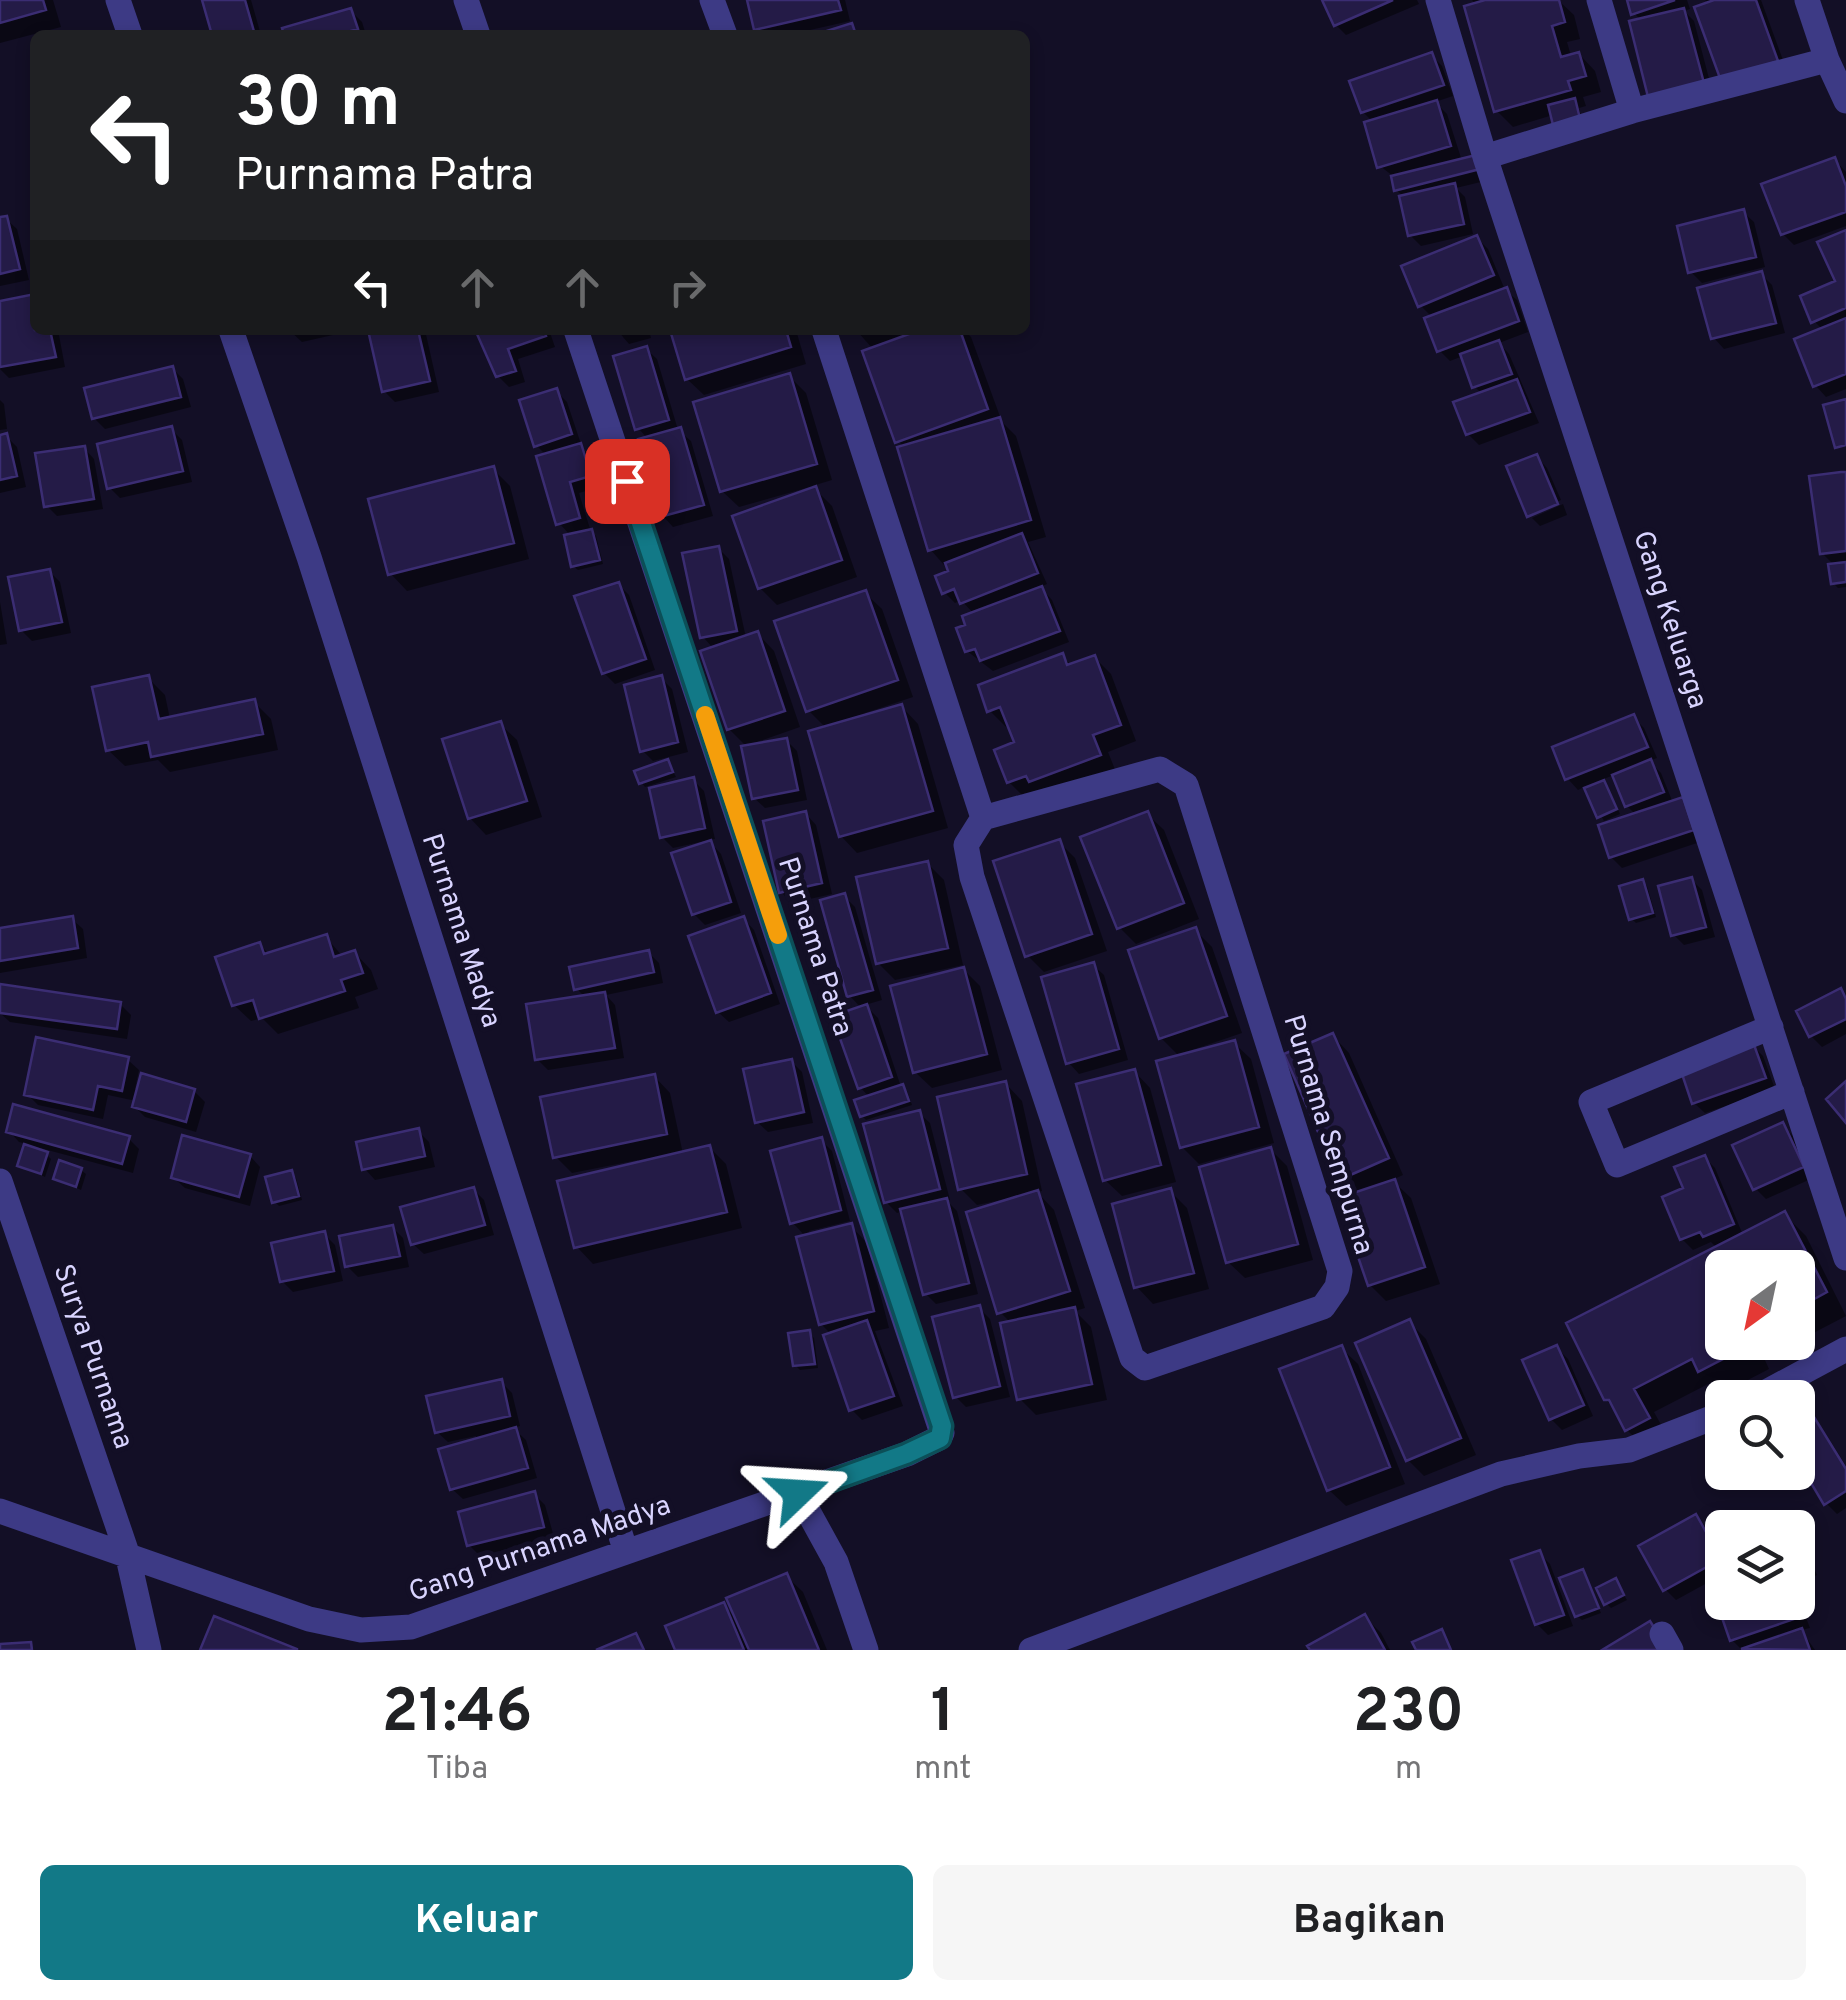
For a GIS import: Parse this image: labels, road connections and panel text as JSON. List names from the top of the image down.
{
  "streets": {
    "street": [
      "Gang Keluarga",
      "Purnama Madya",
      "Purnama Patra",
      "Purnama Sempurna",
      "Surya Purnama",
      "Gang Purnama Madya"
    ]
  },
  "crossings": [
    ["Purnama Madya", "Gang Purnama Madya"],
    ["Purnama Patra", "Gang Purnama Madya"],
    ["Surya Purnama", "Gang Purnama Madya"]
  ],
  "north": "bottom left",
  "page": {
    "turn": ["30 m", "Purnama Patra"],
    "eta": [
      "21:46",
      "Tiba",
      "1",
      "mnt",
      "230",
      "m"
    ],
    "buttons": ["Keluar", "Bagikan"]
  }
}
